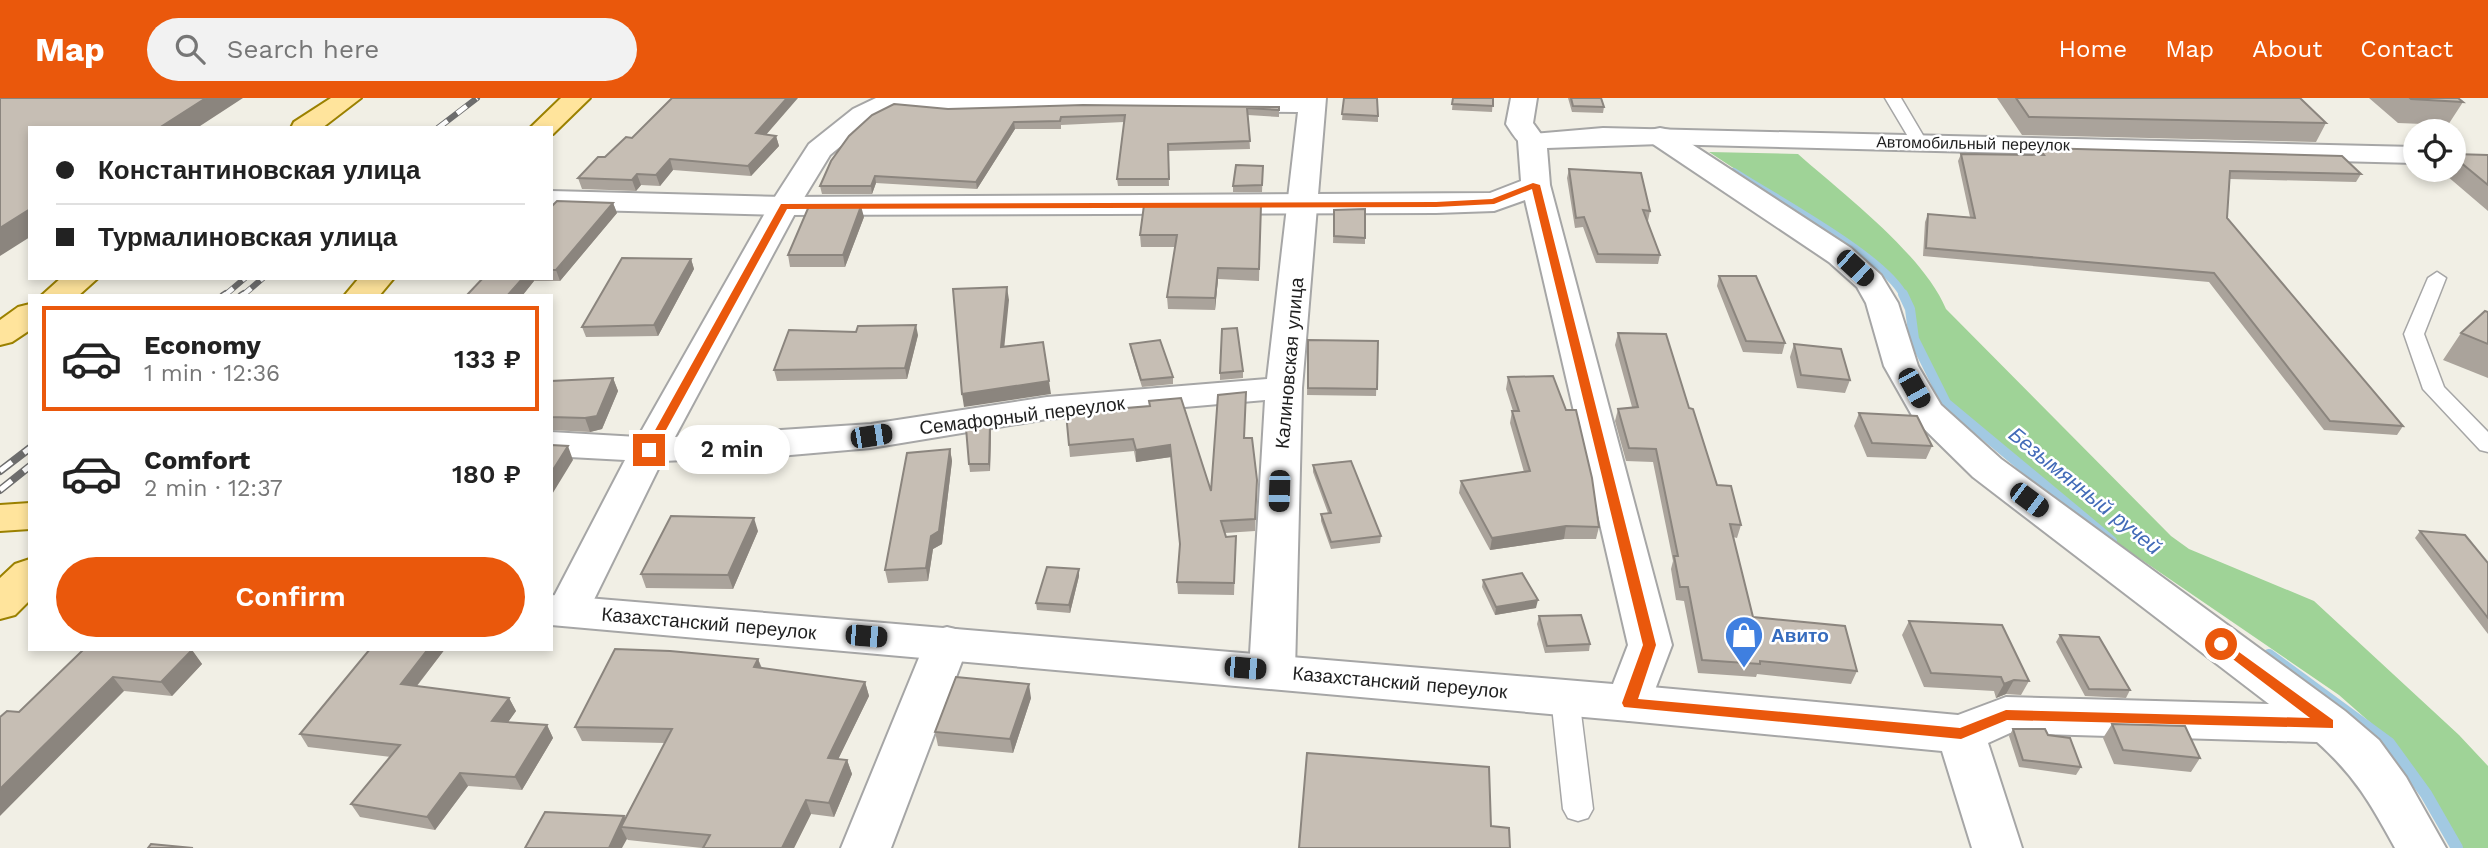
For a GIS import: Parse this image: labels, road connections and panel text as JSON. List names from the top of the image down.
{
  "streets": {
    "street": [
      "Автомобильный переулок",
      "Калиновская улица",
      "Семафорный переулок",
      "Казахстанский переулок"
    ]
  },
  "crossings": [
    ["Калиновская улица", "Семафорный переулок"],
    ["Калиновская улица", "Казахстанский переулок"]
  ],
  "water": ["Безымянный ручей"],
  "places": {
    "shop": ["Авито"]
  },
  "page": {
    "header": "Map",
    "search": "Search here",
    "nav": [
      "Home",
      "Map",
      "About",
      "Contact"
    ],
    "banner": ["Константиновская улица", "Турмалиновская улица"],
    "list": [
      {
        "name": "Economy",
        "note": "1 min · 12:36",
        "value": "133 ₽"
      },
      {
        "name": "Comfort",
        "note": "2 min · 12:37",
        "value": "180 ₽"
      }
    ],
    "bubble": "2 min",
    "buttons": "Confirm"
  }
}
